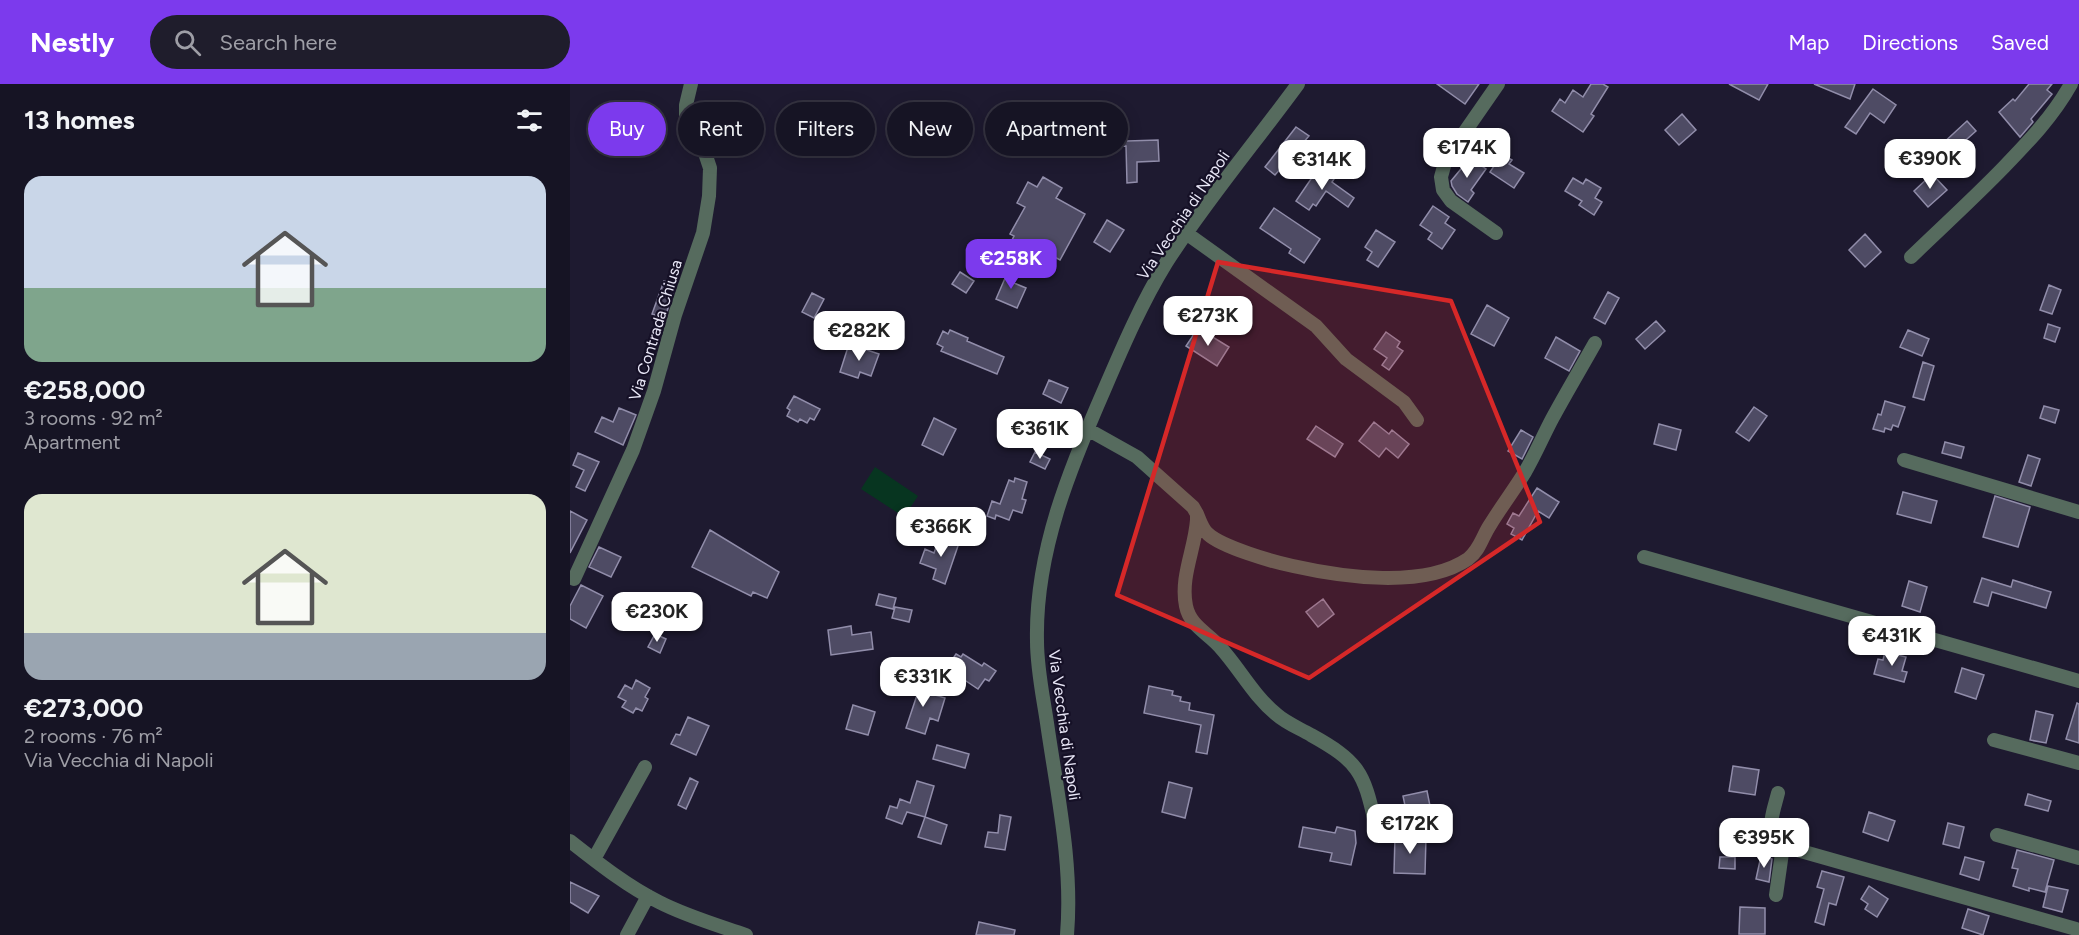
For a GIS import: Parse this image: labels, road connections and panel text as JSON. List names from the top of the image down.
{
  "streets": {
    "street": ["Via Vecchia di Napoli", "Via Contrada Chiusa"]
  },
  "page": {
    "header": "Nestly",
    "search": "Search here",
    "nav": ["Map", "Directions", "Saved"],
    "heading": "13 homes",
    "chip": [
      "Buy",
      "Rent",
      "Filters",
      "New",
      "Apartment"
    ],
    "price": [
      "€174K",
      "€390K",
      "€314K",
      "€258K",
      "€273K",
      "€282K",
      "€361K",
      "€366K",
      "€230K",
      "€431K",
      "€331K",
      "€172K",
      "€395K"
    ],
    "list": [
      {
        "name": "€258,000",
        "note": "3 rooms · 92 m² · Apartment"
      },
      {
        "name": "€273,000",
        "note": "2 rooms · 76 m² · Via Vecchia di Napoli"
      }
    ]
  }
}
